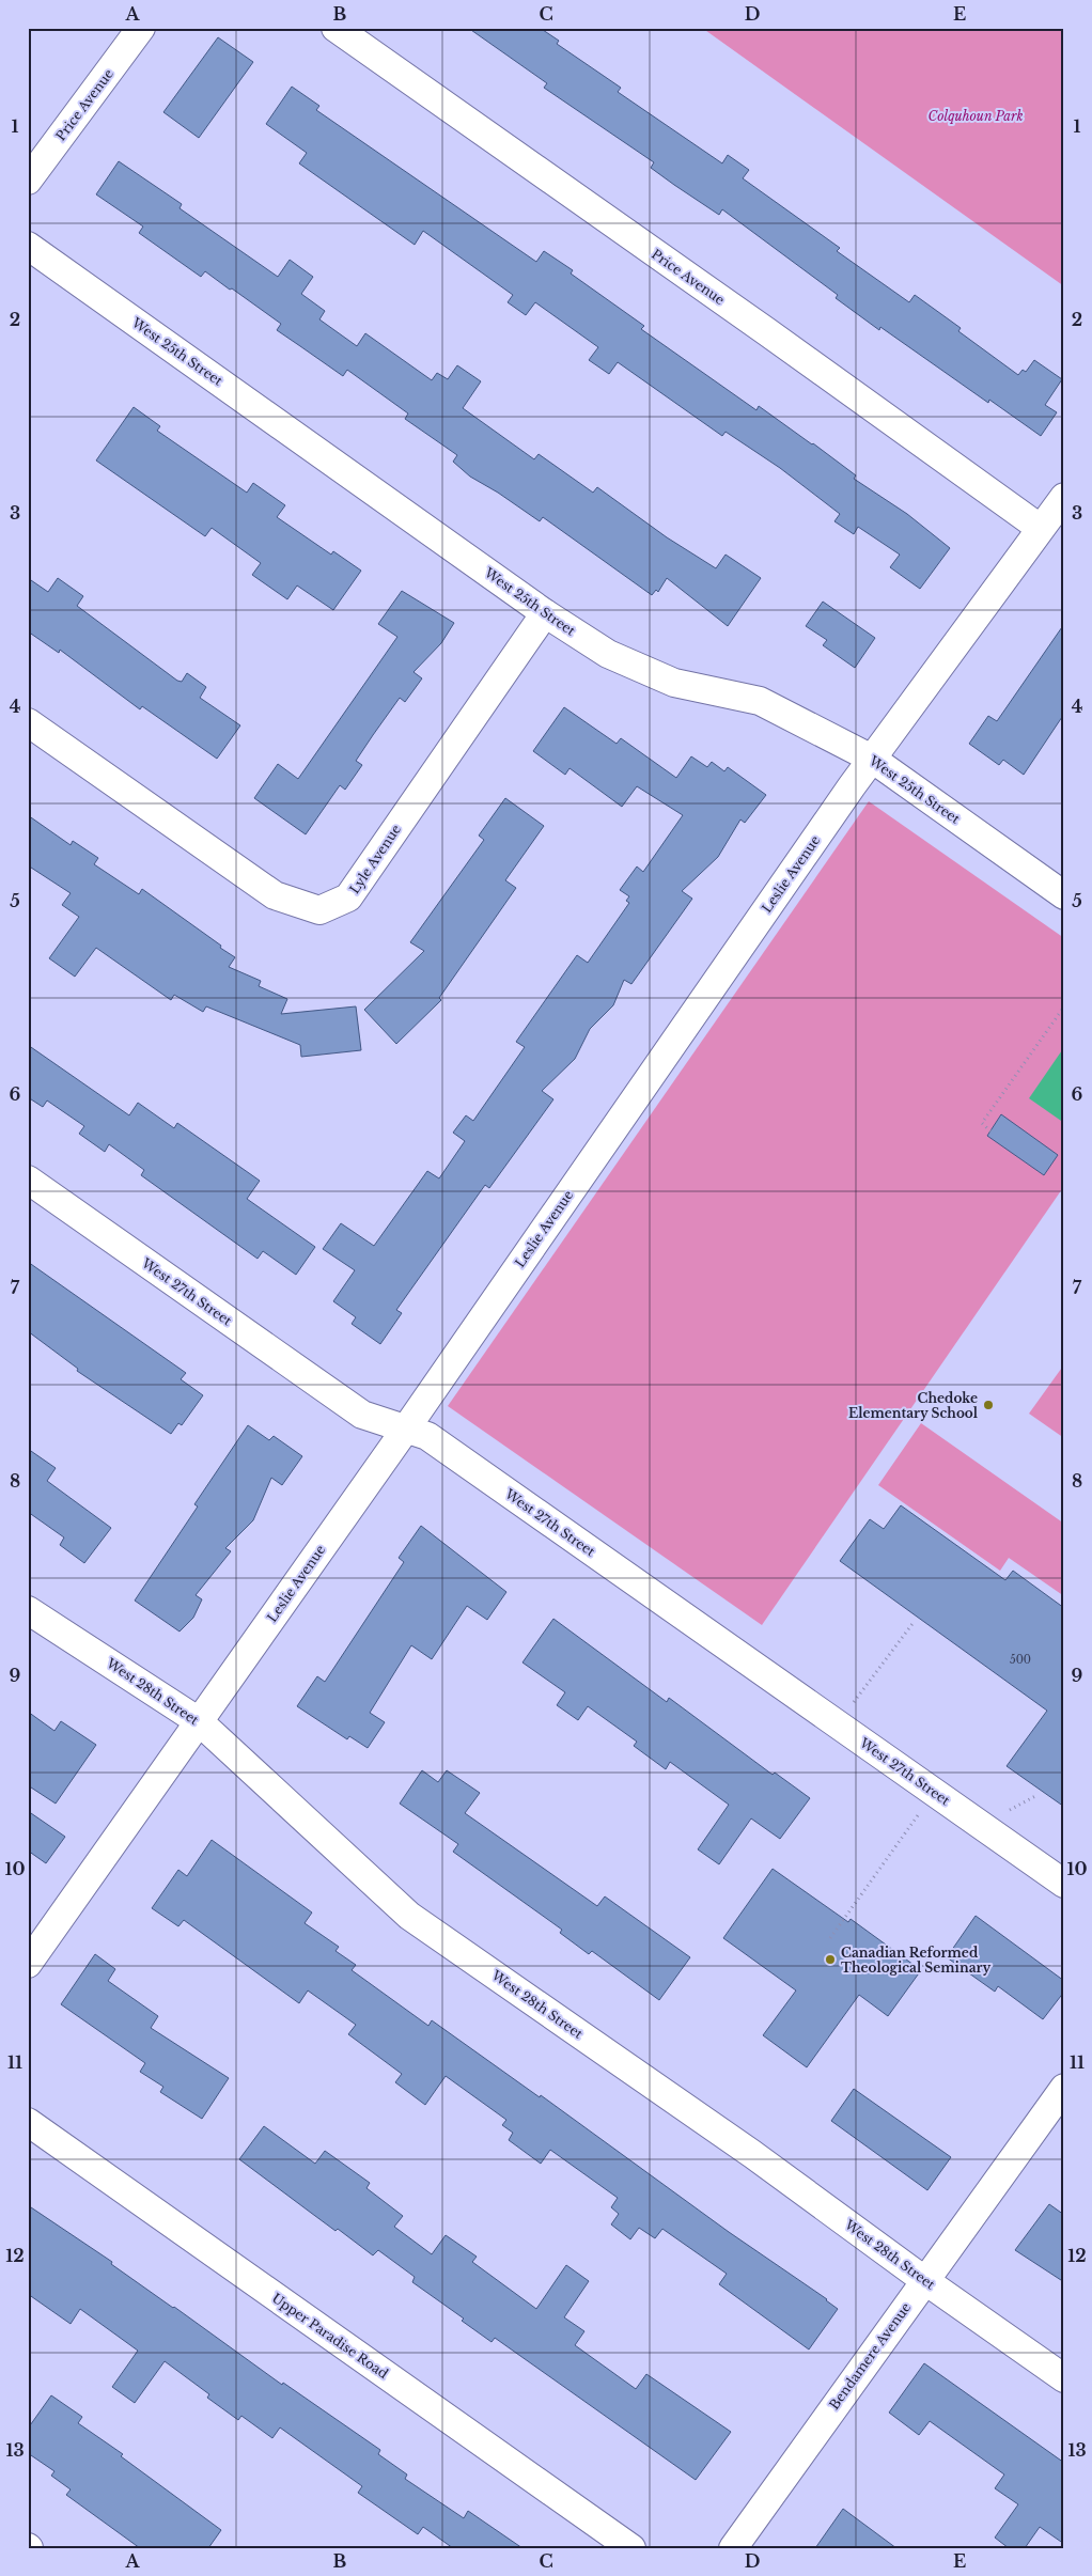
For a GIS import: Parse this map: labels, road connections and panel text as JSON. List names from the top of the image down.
{
  "streets": {
    "street": [
      "Price Avenue",
      "West 25th Street",
      "Lyle Avenue",
      "Leslie Avenue",
      "West 27th Street",
      "West 28th Street",
      "Upper Paradise Road",
      "Bendamere Avenue"
    ]
  },
  "crossings": [
    ["Price Avenue", "Leslie Avenue"],
    ["West 25th Street", "Lyle Avenue"],
    ["West 25th Street", "Leslie Avenue"],
    ["Leslie Avenue", "West 27th Street"],
    ["Leslie Avenue", "West 28th Street"],
    ["West 28th Street", "Bendamere Avenue"]
  ],
  "parks": ["Colquhoun Park"],
  "places": ["Chedoke Elementary School", "Canadian Reformed Theological Seminary"],
  "house_numbers": ["500"],
  "grid": {
    "columns": [
      "A",
      "B",
      "C",
      "D",
      "E"
    ],
    "rows": [
      "1",
      "2",
      "3",
      "4",
      "5",
      "6",
      "7",
      "8",
      "9",
      "10",
      "11",
      "12",
      "13"
    ]
  }
}
